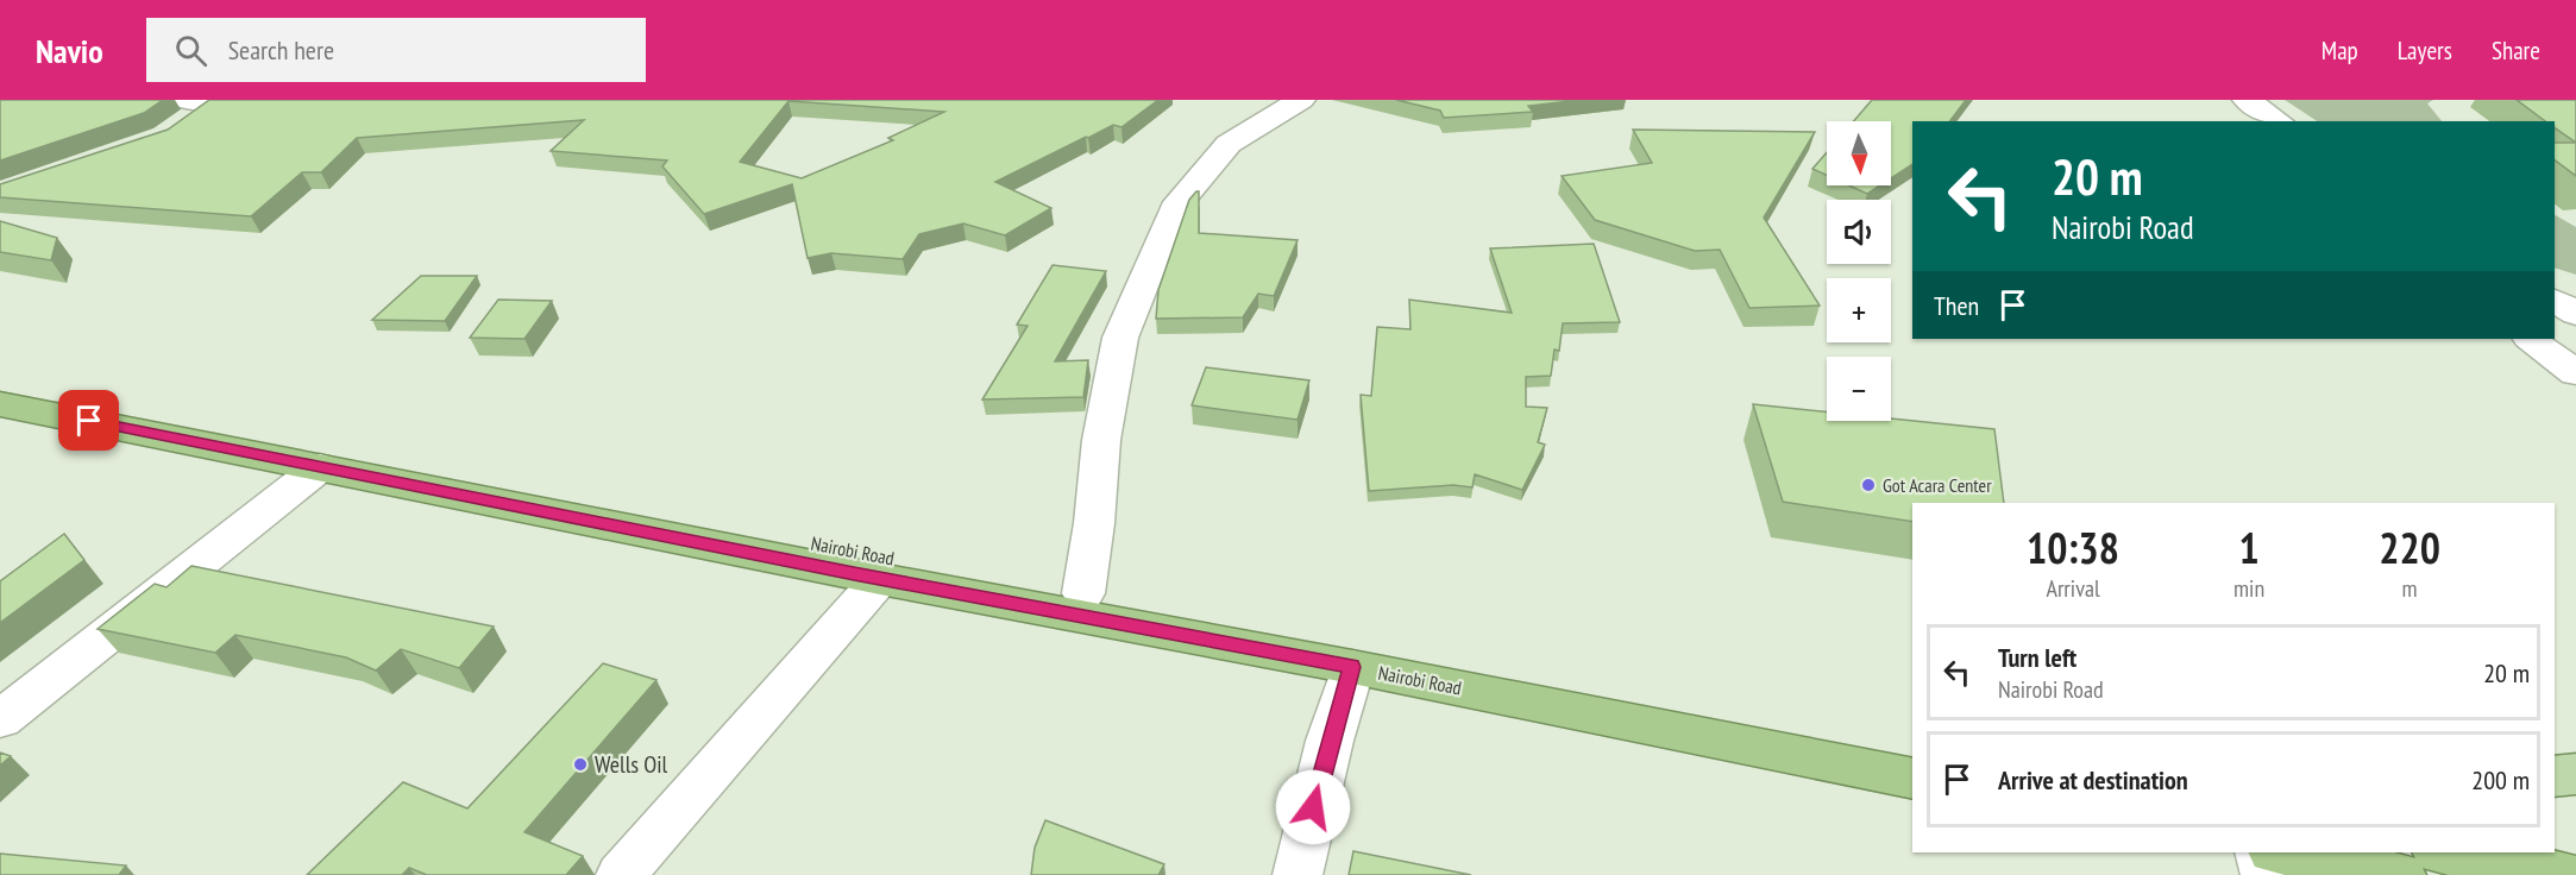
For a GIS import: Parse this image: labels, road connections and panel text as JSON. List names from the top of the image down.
{
  "streets": {
    "highway": ["Nairobi Road"]
  },
  "places": ["Got Acara Center", "Wells Oil"],
  "north": "bottom",
  "page": {
    "header": "Navio",
    "search": "Search here",
    "nav": ["Map", "Layers", "Share"],
    "map_buttons": ["+", "−"],
    "turn": ["20 m", "Nairobi Road"],
    "then": "Then",
    "eta": [
      "10:38",
      "Arrival",
      "1",
      "min",
      "220",
      "m"
    ],
    "list": [
      {
        "name": "Turn left",
        "note": "Nairobi Road",
        "value": "20 m"
      },
      {
        "name": "Arrive at destination",
        "value": "200 m"
      }
    ]
  }
}
